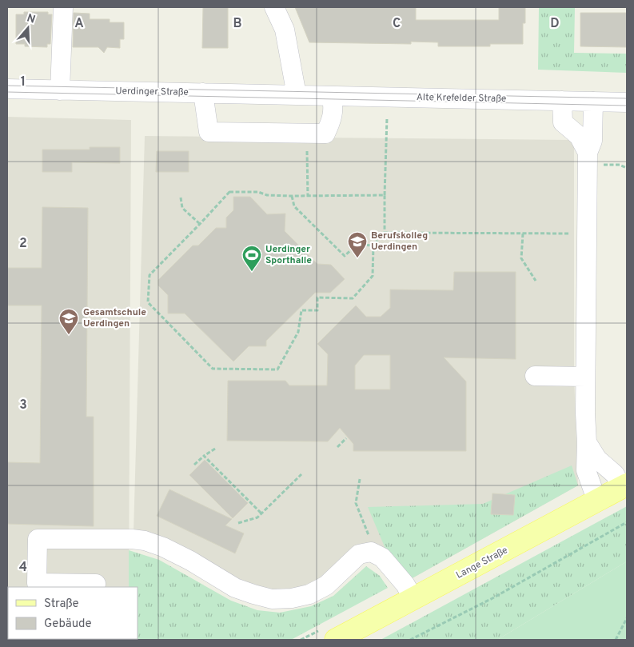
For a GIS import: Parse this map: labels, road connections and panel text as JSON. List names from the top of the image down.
{
  "streets": {
    "main road": ["Lange Straße"],
    "street": ["Uerdinger Straße", "Alte Krefelder Straße"]
  },
  "crossings": [
    ["Uerdinger Straße", "Alte Krefelder Straße"]
  ],
  "places": {
    "school or university": ["Berufskolleg Uerdingen", "Gesamtschule Uerdingen"],
    "sports": ["Uerdinger Sporthalle"]
  },
  "legend": ["Straße", "Gebäude"],
  "north": "top",
  "grid": {
    "columns": [
      "A",
      "B",
      "C",
      "D"
    ],
    "rows": [
      "1",
      "2",
      "3",
      "4"
    ]
  }
}
